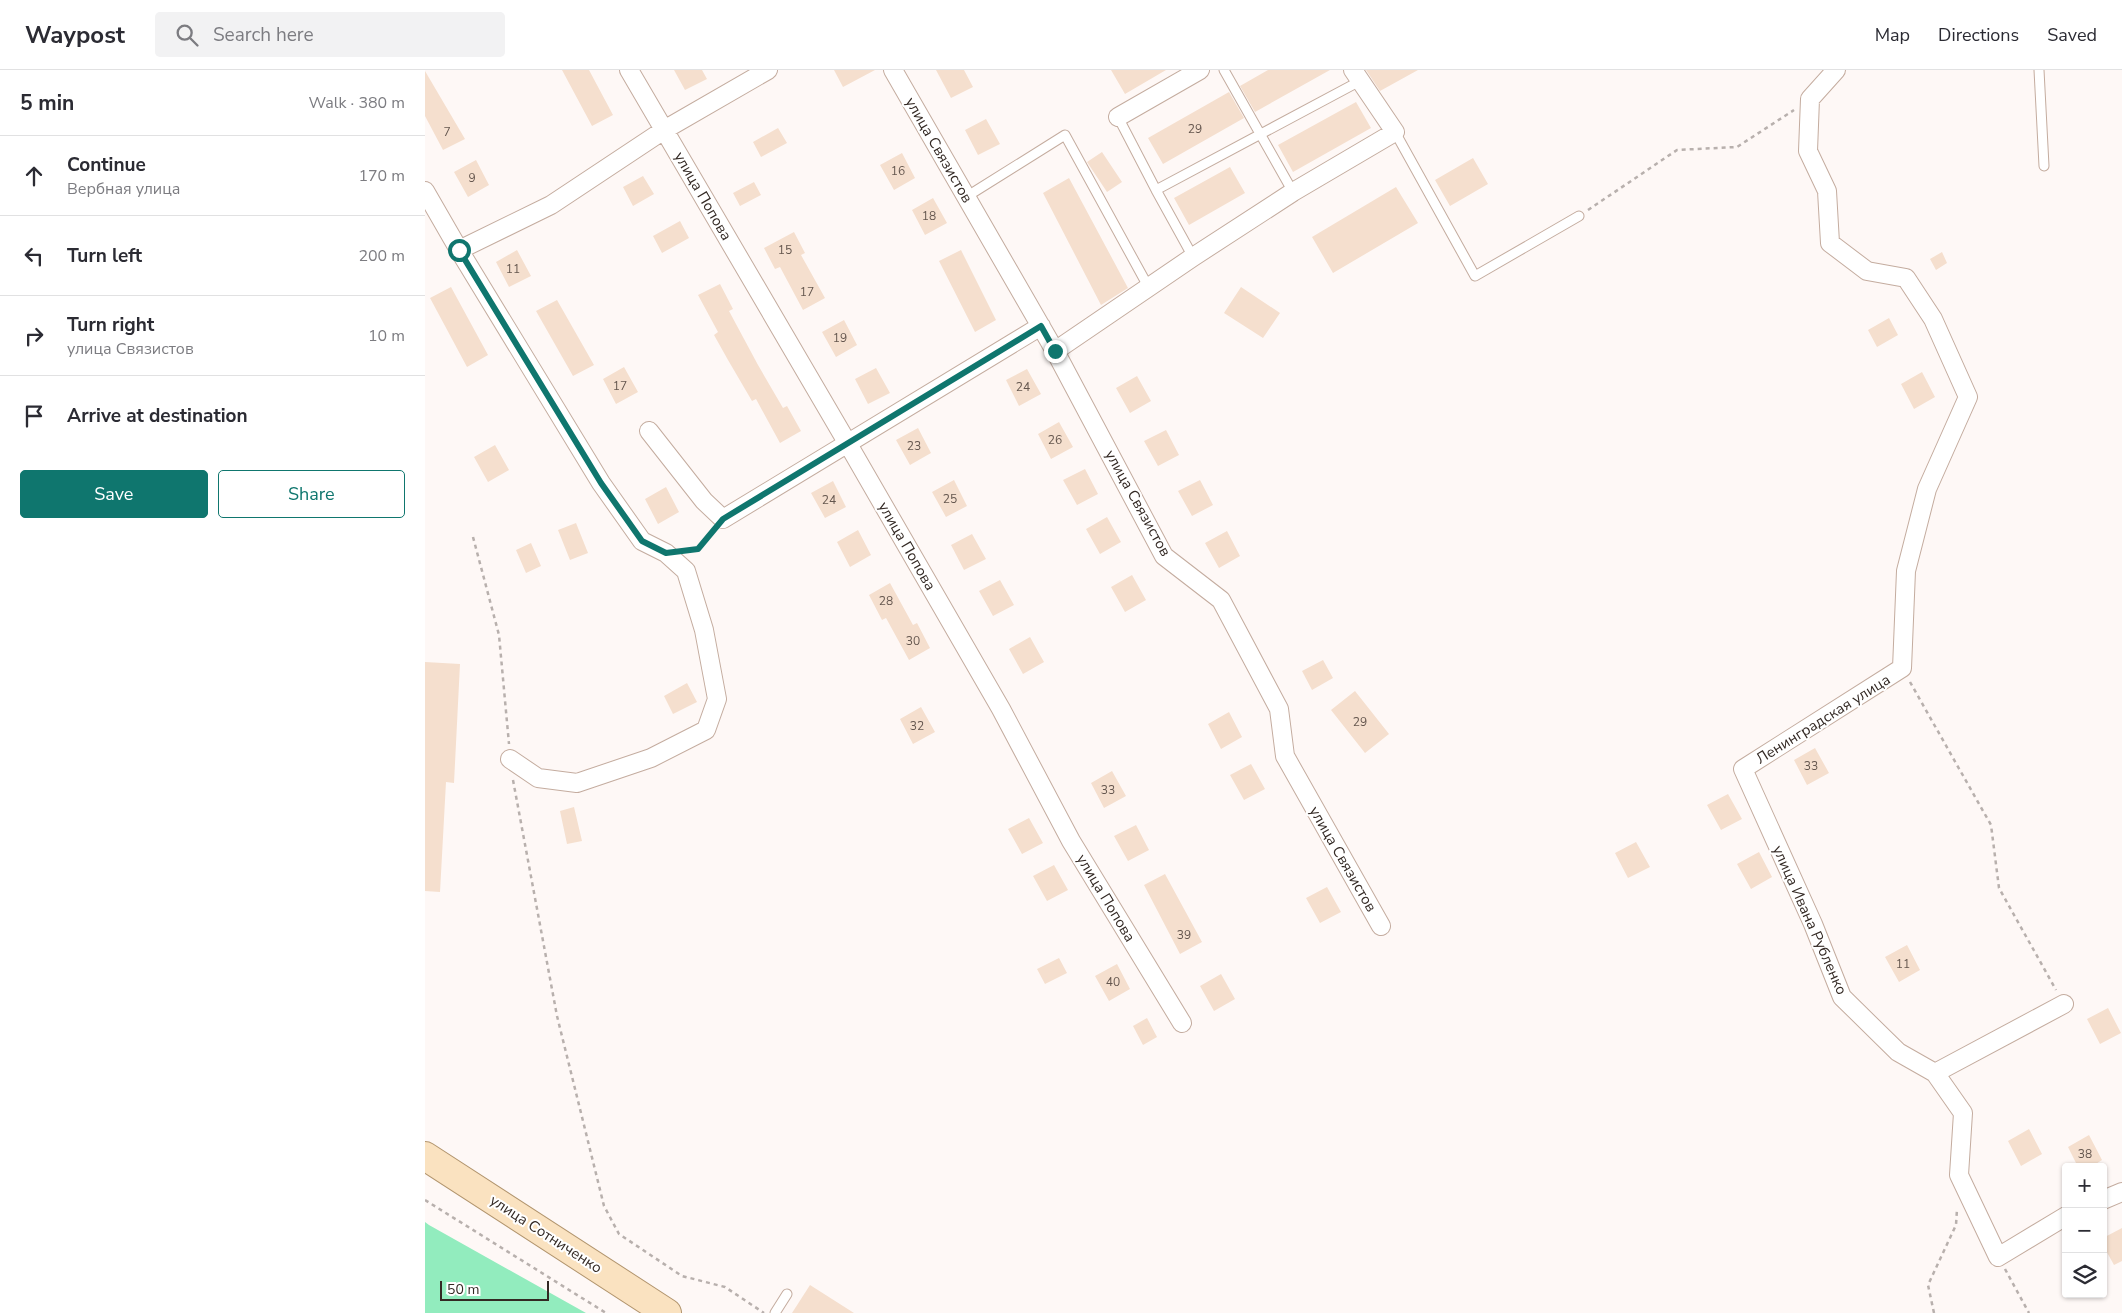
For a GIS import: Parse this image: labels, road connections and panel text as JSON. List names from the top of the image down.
{
  "streets": {
    "main road": ["улица Сотниченко"],
    "street": [
      "улица Связистов",
      "улица Попова",
      "Ленинградская улица",
      "улица Ивана Рубленко"
    ]
  },
  "crossings": [
    ["Ленинградская улица", "улица Ивана Рубленко"]
  ],
  "house_numbers": [
    "29",
    "7",
    "16",
    "9",
    "18",
    "15",
    "11",
    "17",
    "19",
    "17",
    "24",
    "26",
    "23",
    "25",
    "24",
    "28",
    "30",
    "29",
    "32",
    "33",
    "33",
    "39",
    "11",
    "40",
    "38"
  ],
  "scale_bar": "50 m",
  "page": {
    "header": "Waypost",
    "search": "Search here",
    "nav": ["Map", "Directions", "Saved"],
    "heading": ["5 min", "Walk · 380 m"],
    "list": [
      ["Continue", "Вербная улица", "170 m"],
      ["Turn left", "200 m"],
      ["Turn right", "улица Связистов", "10 m"],
      "Arrive at destination"
    ],
    "buttons": ["Save", "Share"],
    "map_buttons": ["+", "−"],
    "scale": "50 m"
  }
}
